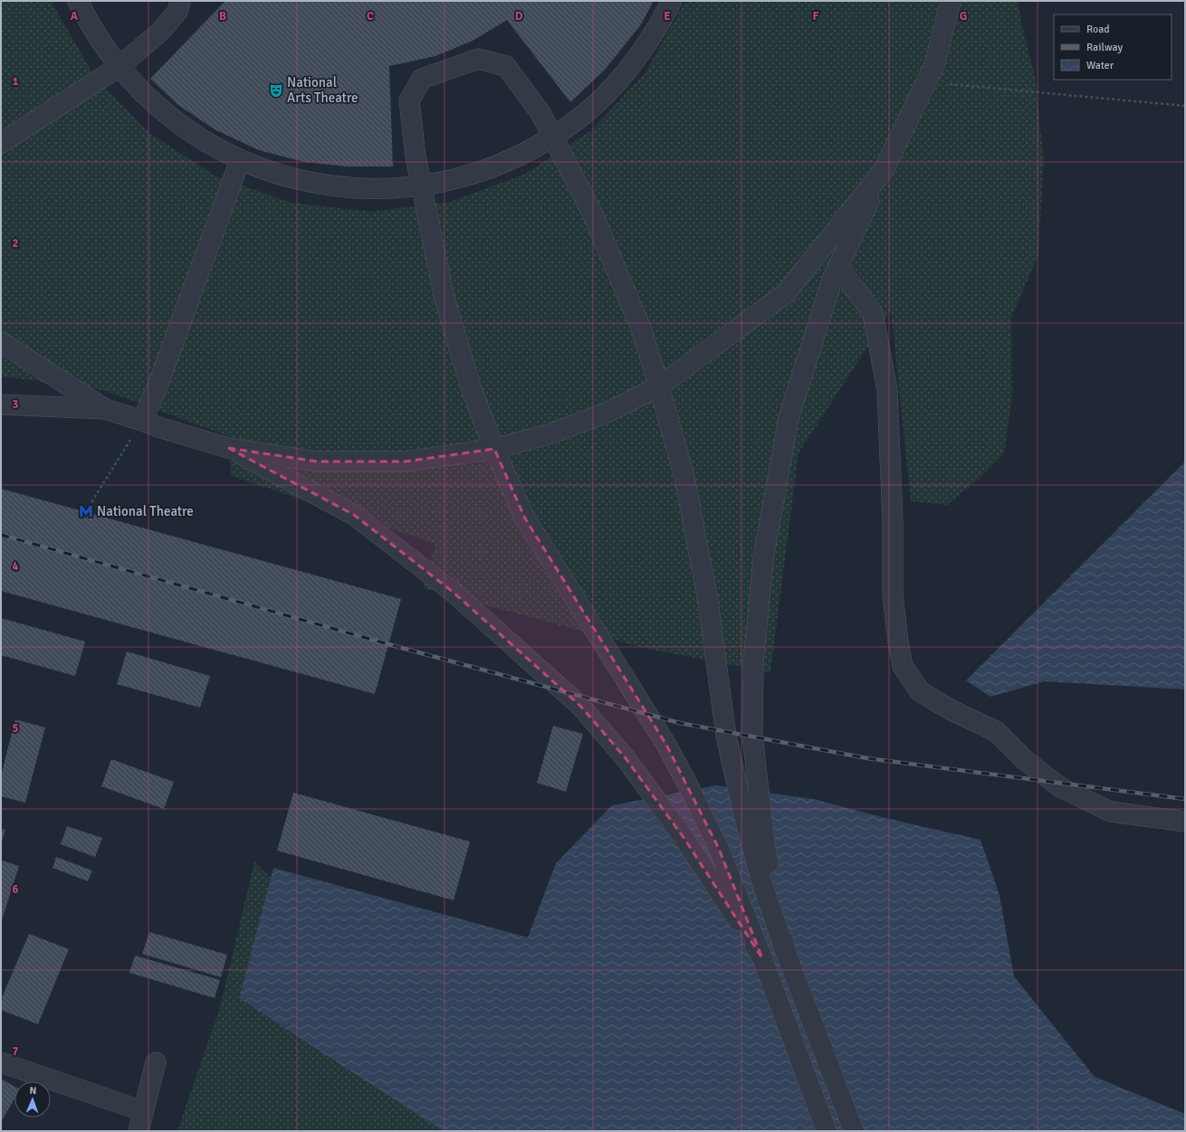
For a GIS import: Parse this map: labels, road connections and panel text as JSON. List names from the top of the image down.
{
  "places": {
    "theatre": ["National Arts Theatre"],
    "metro station": ["National Theatre"]
  },
  "legend": ["Road", "Railway", "Water"],
  "north": "top",
  "grid": {
    "columns": [
      "A",
      "B",
      "C",
      "D",
      "E",
      "F",
      "G"
    ],
    "rows": [
      "1",
      "2",
      "3",
      "4",
      "5",
      "6",
      "7"
    ]
  }
}
